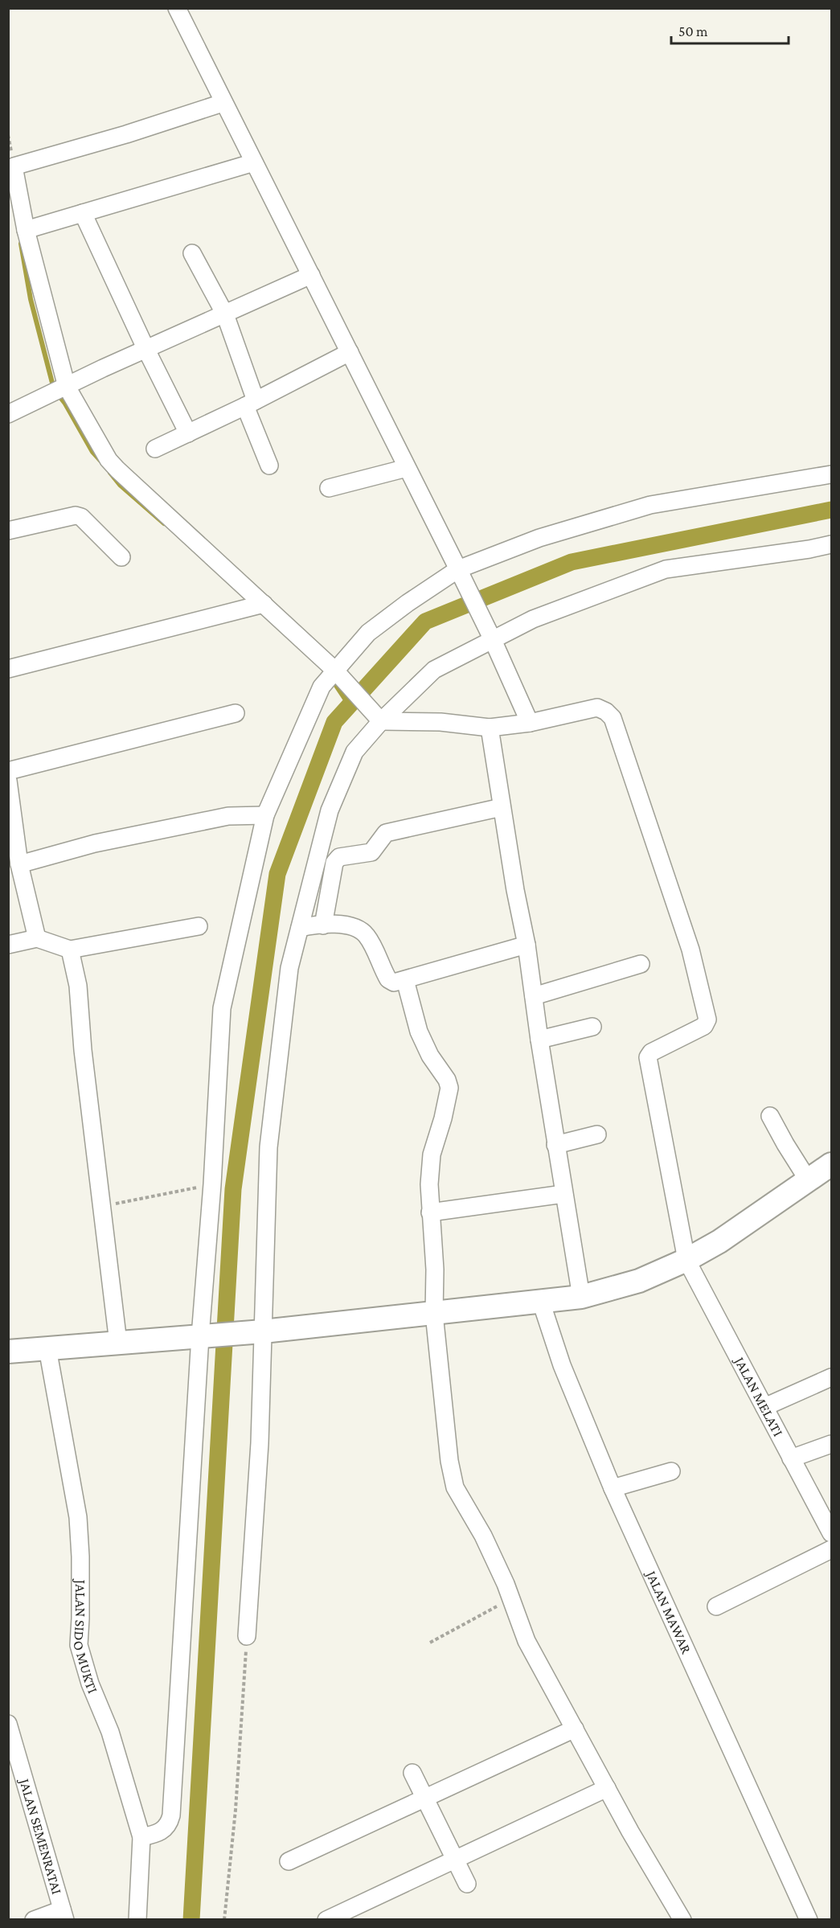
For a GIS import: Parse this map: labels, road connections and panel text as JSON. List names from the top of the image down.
{
  "streets": {
    "street": [
      "JALAN MELATI",
      "JALAN MAWAR",
      "JALAN SIDO MUKTI",
      "JALAN SEMENRATAI"
    ]
  },
  "scale_bar": "50 m"
}
